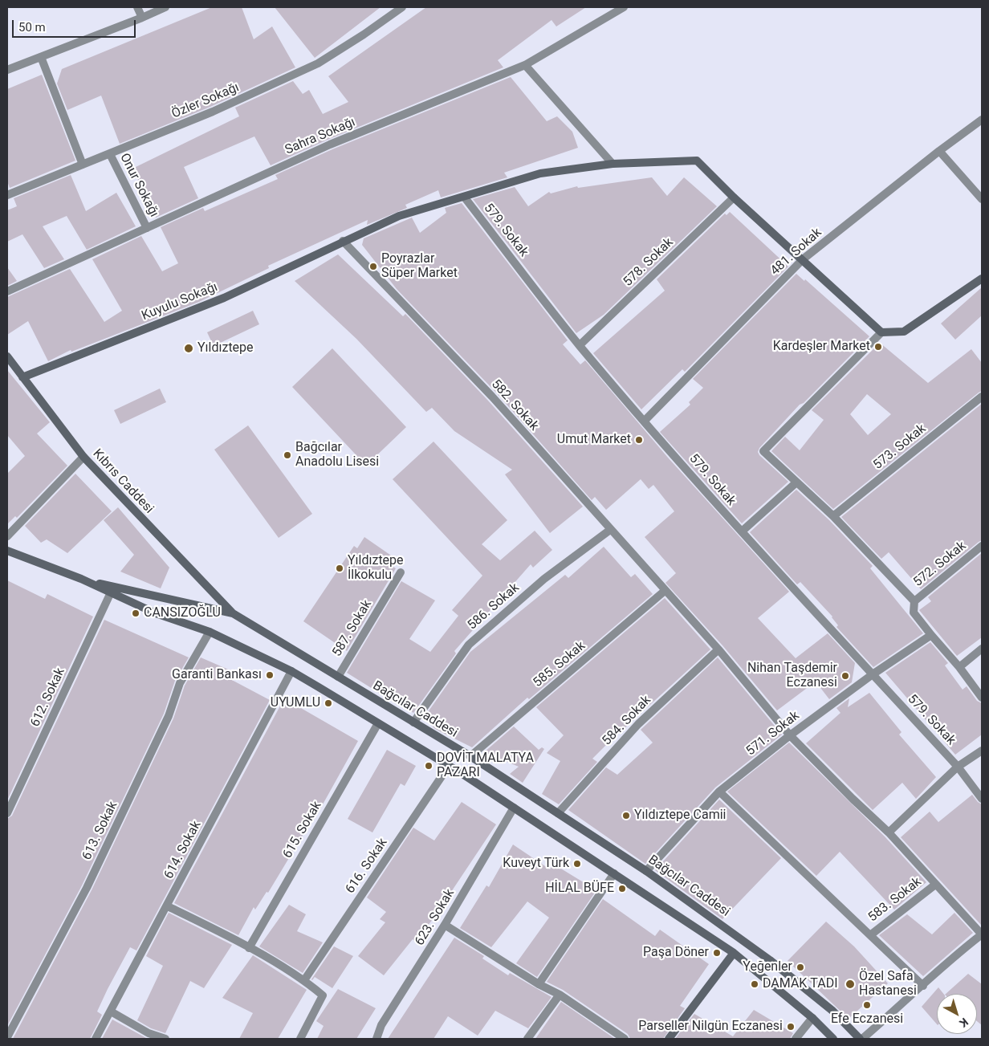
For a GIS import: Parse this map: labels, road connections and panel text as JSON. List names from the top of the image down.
{
  "streets": {
    "main road": ["Kuyulu Sokağı", "Kıbrıs Caddesi", "Bağcılar Caddesi"],
    "street": [
      "Özler Sokağı",
      "Sahra Sokağı",
      "Onur Sokağı",
      "579. Sokak",
      "481. Sokak",
      "578. Sokak",
      "582. Sokak",
      "573. Sokak",
      "572. Sokak",
      "586. Sokak",
      "587. Sokak",
      "585. Sokak",
      "612. Sokak",
      "584. Sokak",
      "571. Sokak",
      "615. Sokak",
      "613. Sokak",
      "614. Sokak",
      "616. Sokak",
      "583. Sokak",
      "623. Sokak"
    ]
  },
  "crossings": [
    ["Özler Sokağı", "Onur Sokağı"],
    ["Sahra Sokağı", "Onur Sokağı"],
    ["579. Sokak", "481. Sokak"],
    ["579. Sokak", "578. Sokak"],
    ["579. Sokak", "Kuyulu Sokağı"],
    ["579. Sokak", "571. Sokak"],
    ["481. Sokak", "Kuyulu Sokağı"],
    ["578. Sokak", "Kuyulu Sokağı"],
    ["Kuyulu Sokağı", "582. Sokak"],
    ["Kuyulu Sokağı", "Kıbrıs Caddesi"],
    ["582. Sokak", "586. Sokak"],
    ["582. Sokak", "585. Sokak"],
    ["582. Sokak", "584. Sokak"],
    ["582. Sokak", "571. Sokak"],
    ["582. Sokak", "583. Sokak"],
    ["Kıbrıs Caddesi", "Bağcılar Caddesi"],
    ["586. Sokak", "Bağcılar Caddesi"],
    ["587. Sokak", "Bağcılar Caddesi"],
    ["585. Sokak", "Bağcılar Caddesi"],
    ["612. Sokak", "Bağcılar Caddesi"],
    ["Bağcılar Caddesi", "584. Sokak"],
    ["Bağcılar Caddesi", "571. Sokak"],
    ["Bağcılar Caddesi", "615. Sokak"],
    ["Bağcılar Caddesi", "613. Sokak"],
    ["Bağcılar Caddesi", "614. Sokak"],
    ["Bağcılar Caddesi", "616. Sokak"],
    ["Bağcılar Caddesi", "623. Sokak"]
  ],
  "places": [
    "Poyrazlar Süper Market",
    "Kardeşler Market",
    "Yıldıztepe",
    "Umut Market",
    "Bağcılar Anadolu Lisesi",
    "Yıldıztepe İlkokulu",
    "CANSIZOĞLU",
    "Garanti Bankası",
    "Nihan Taşdemir Eczanesi",
    "UYUMLU",
    "DOVİT MALATYA PAZARI",
    "Yıldıztepe Camii",
    "Kuveyt Türk",
    "HİLAL BÜFE",
    "Paşa Döner",
    "Yeğenler",
    "DAMAK TADI",
    "Özel Safa Hastanesi",
    "Efe Eczanesi",
    "Parseller Nilgün Eczanesi"
  ],
  "scale_bar": "50 m",
  "north": "bottom right"
}
